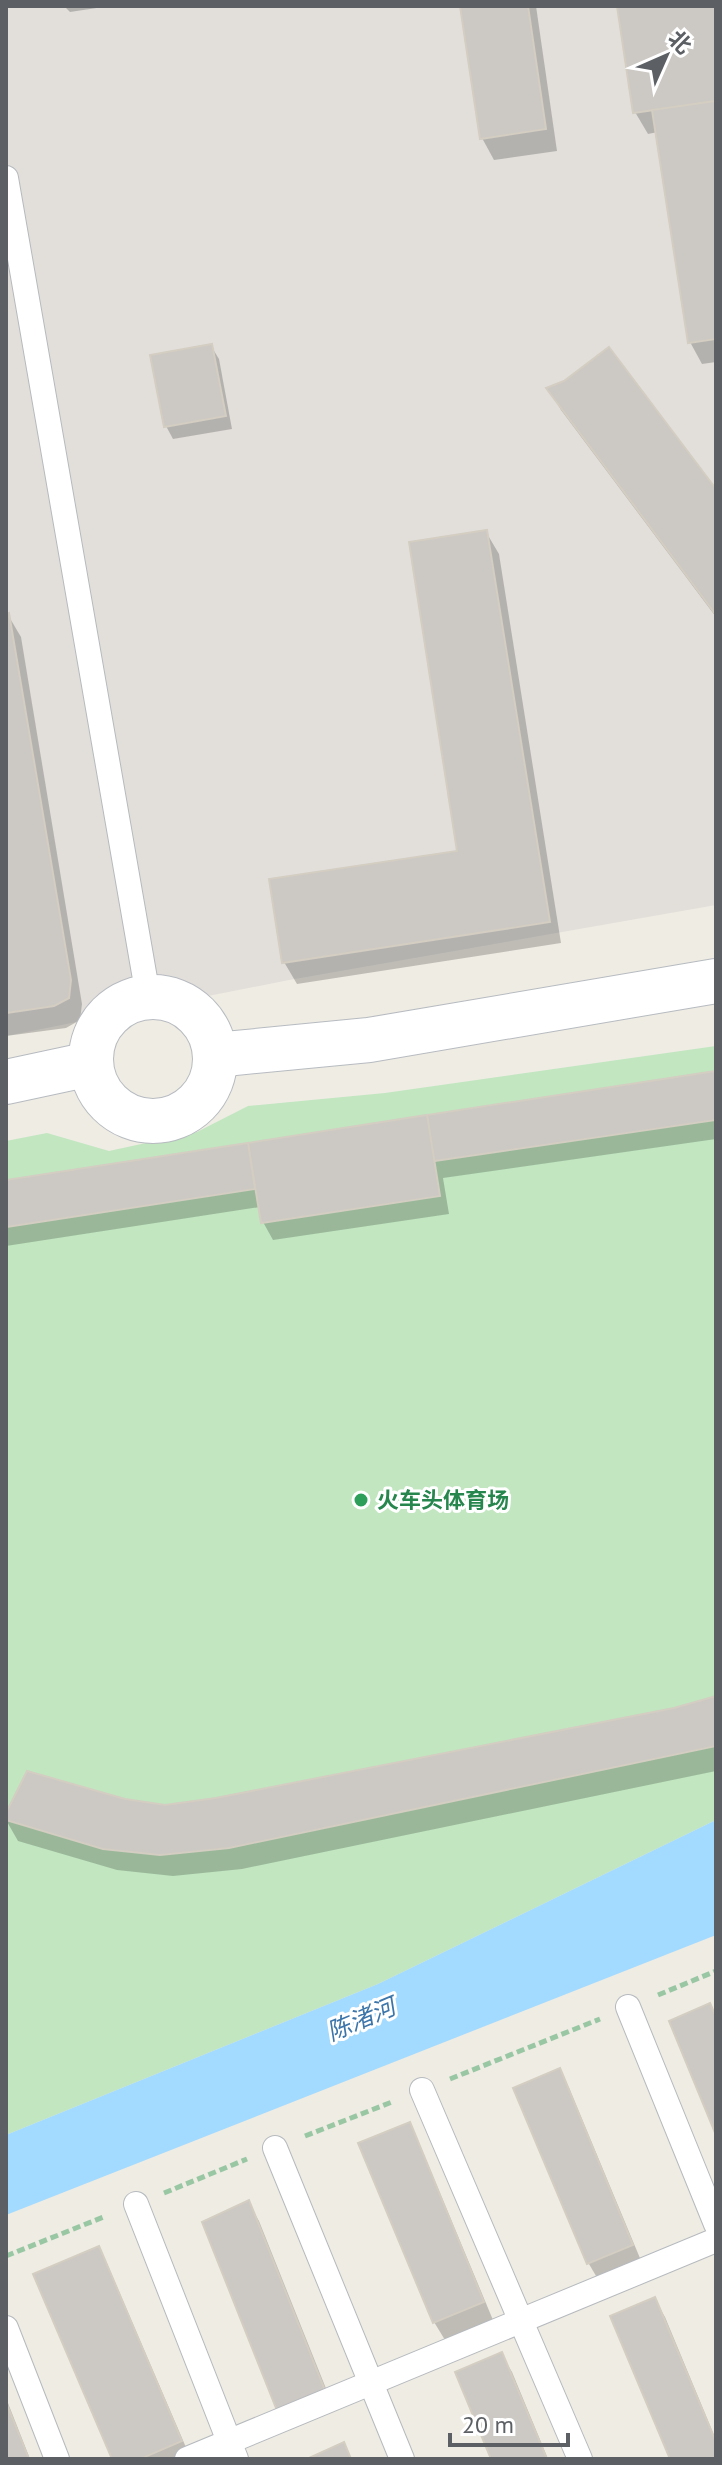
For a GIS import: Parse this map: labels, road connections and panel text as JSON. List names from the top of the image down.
{
  "water": ["陈渚河"],
  "places": ["火车头体育场"],
  "scale_bar": "20 m",
  "north": "top right"
}
